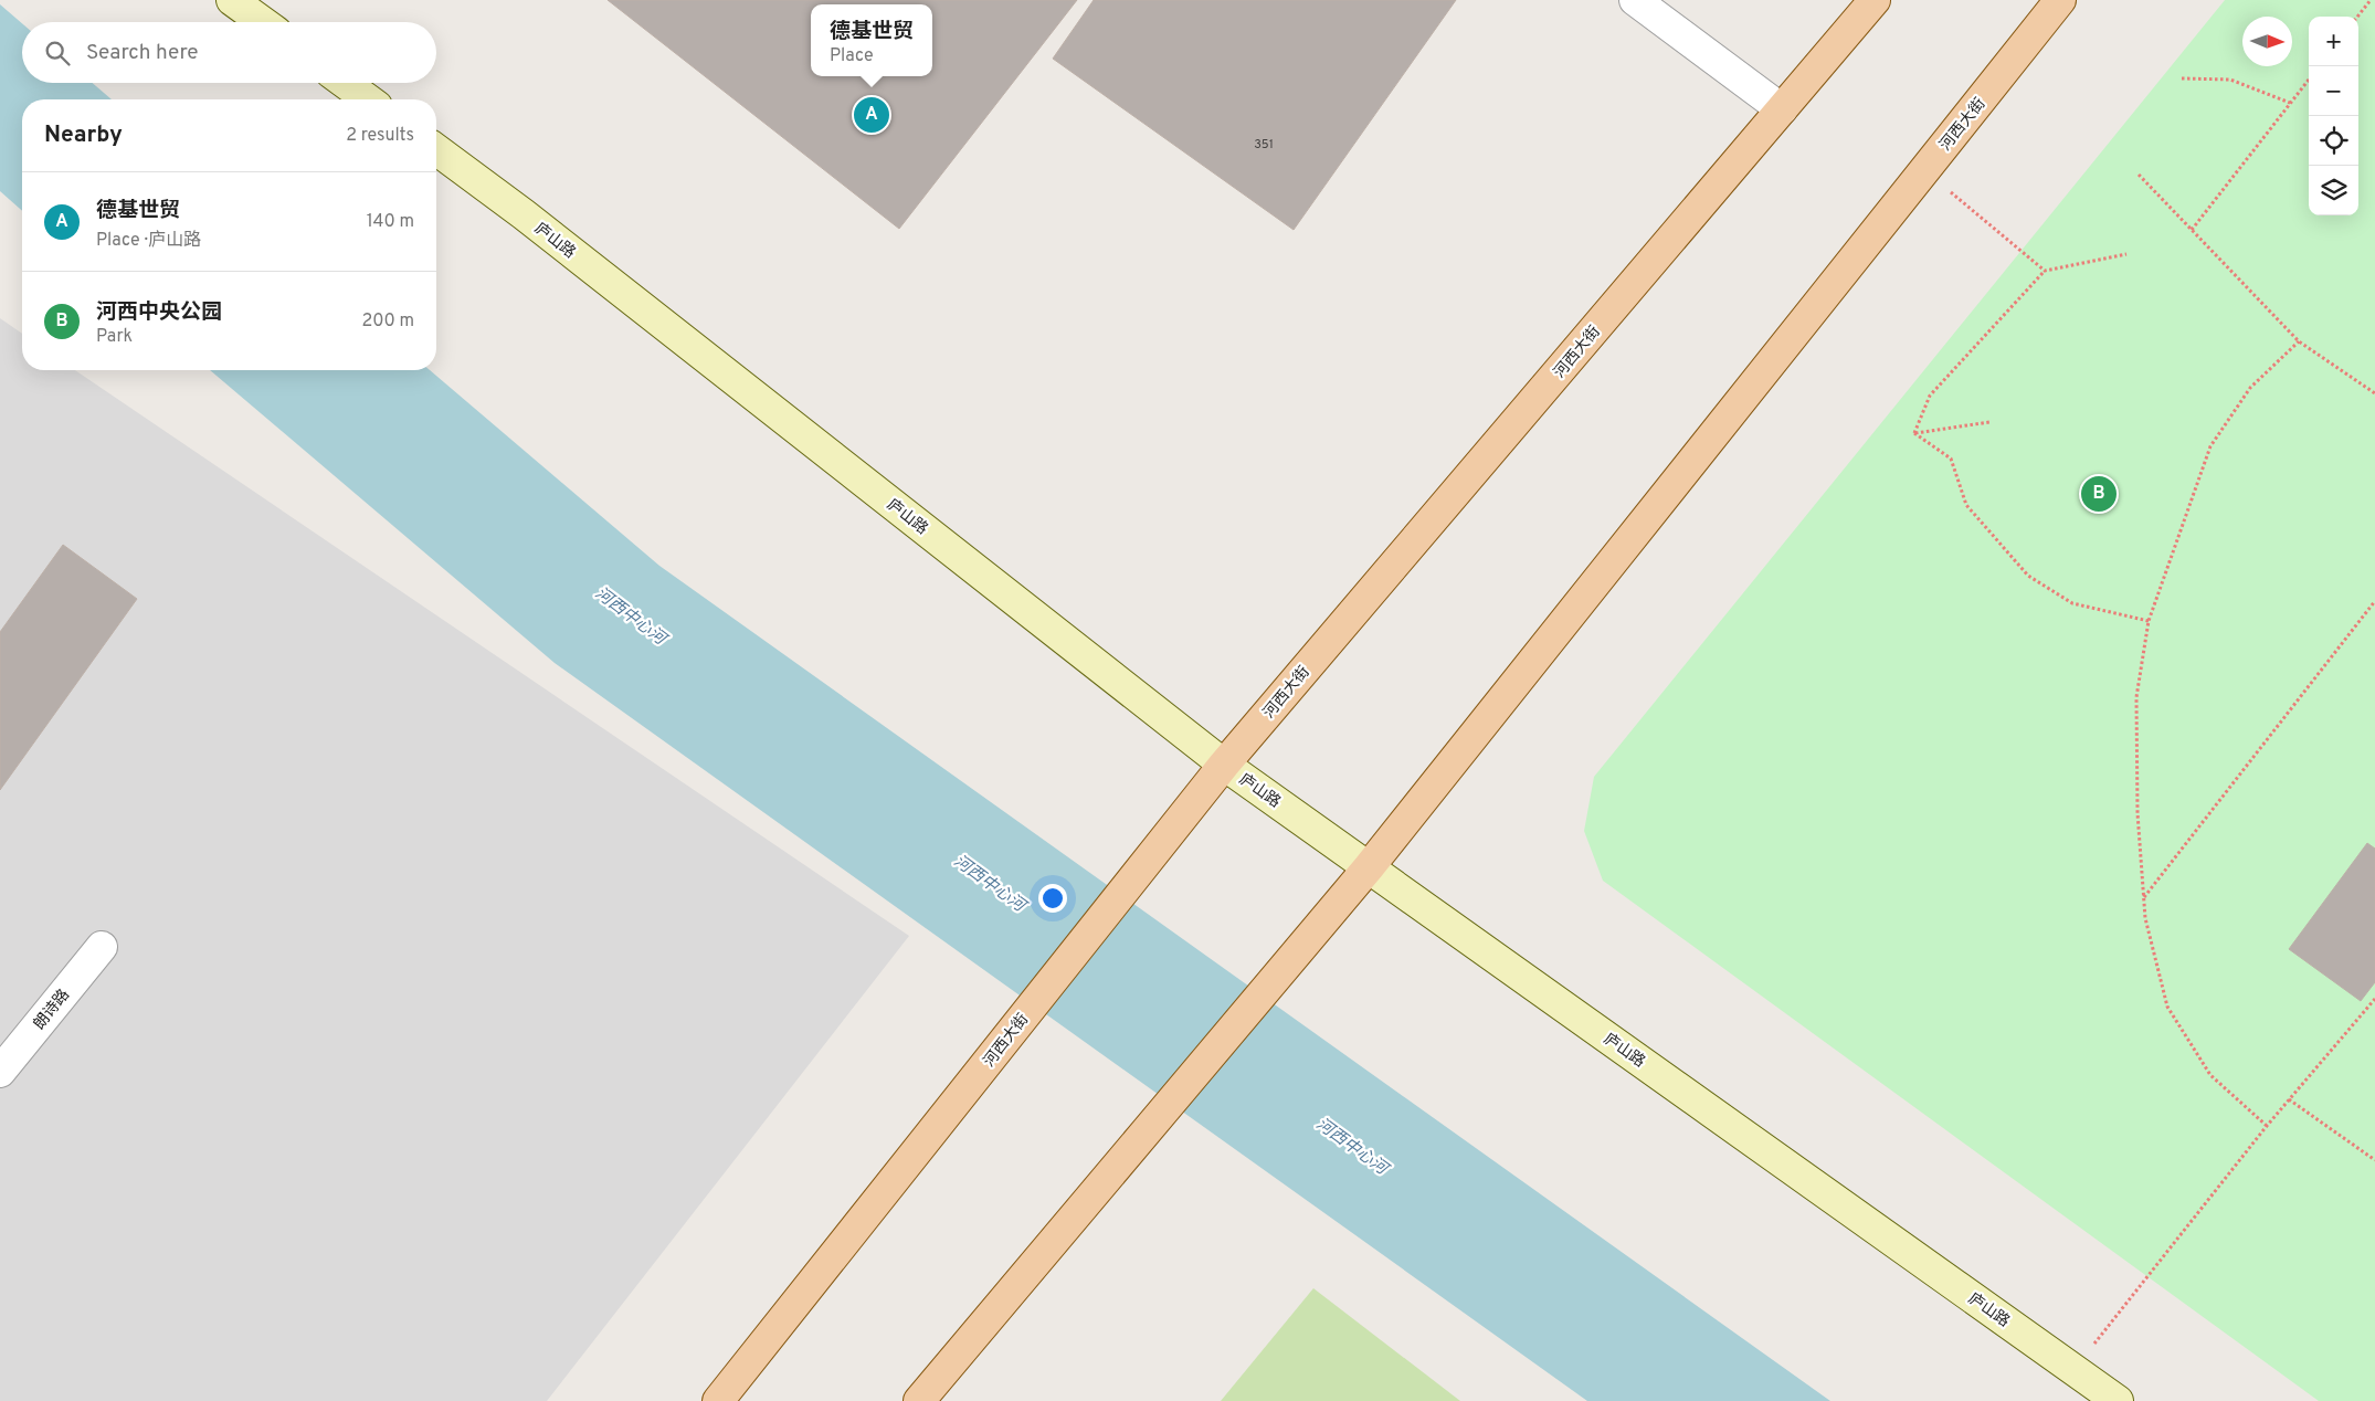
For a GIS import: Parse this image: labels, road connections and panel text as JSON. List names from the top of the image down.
{
  "streets": {
    "main road": ["河西大街", "庐山路"],
    "street": ["朗诗路"]
  },
  "crossings": [
    ["河西大街", "庐山路"]
  ],
  "water": ["河西中心河"],
  "house_numbers": ["351"],
  "north": "right",
  "page": {
    "popup": ["德基世贸", "Place"],
    "map_buttons": ["+", "−"],
    "search": "Search here",
    "pins": ["A", "B"],
    "heading": ["Nearby", "2 results"],
    "list": [
      {
        "mark": "A",
        "name": "德基世贸",
        "note": "Place · 庐山路",
        "value": "140 m"
      },
      {
        "mark": "B",
        "name": "河西中央公园",
        "note": "Park",
        "value": "200 m"
      }
    ]
  }
}
